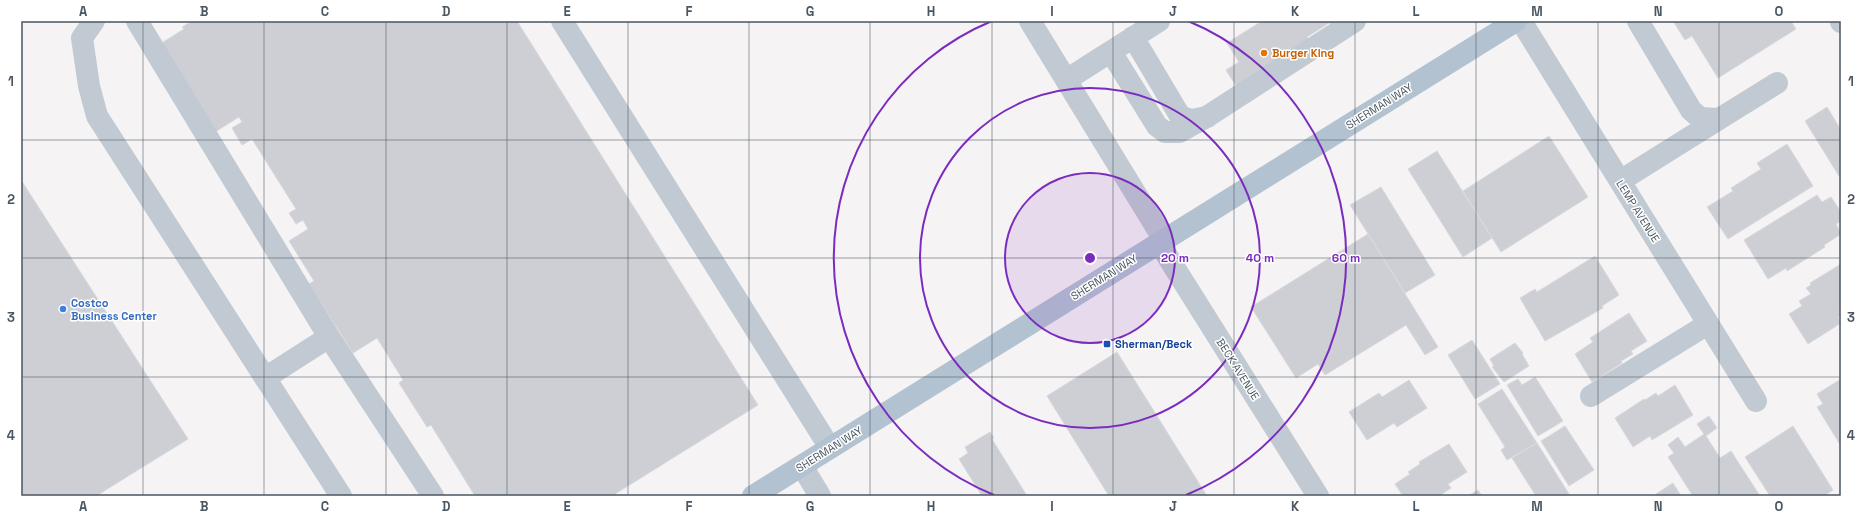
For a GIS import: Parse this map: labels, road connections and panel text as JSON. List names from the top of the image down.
{
  "streets": {
    "main road": ["SHERMAN WAY"],
    "street": ["LEMP AVENUE", "BECK AVENUE"]
  },
  "crossings": [
    ["SHERMAN WAY", "LEMP AVENUE"],
    ["SHERMAN WAY", "BECK AVENUE"]
  ],
  "places": {
    "other": ["Burger King", "Costco Business Center"],
    "transit": ["Sherman/Beck"]
  },
  "grid": {
    "columns": [
      "A",
      "B",
      "C",
      "D",
      "E",
      "F",
      "G",
      "H",
      "I",
      "J",
      "K",
      "L",
      "M",
      "N",
      "O"
    ],
    "rows": [
      "1",
      "2",
      "3",
      "4"
    ]
  },
  "rings": ["20 m", "40 m", "60 m"]
}
